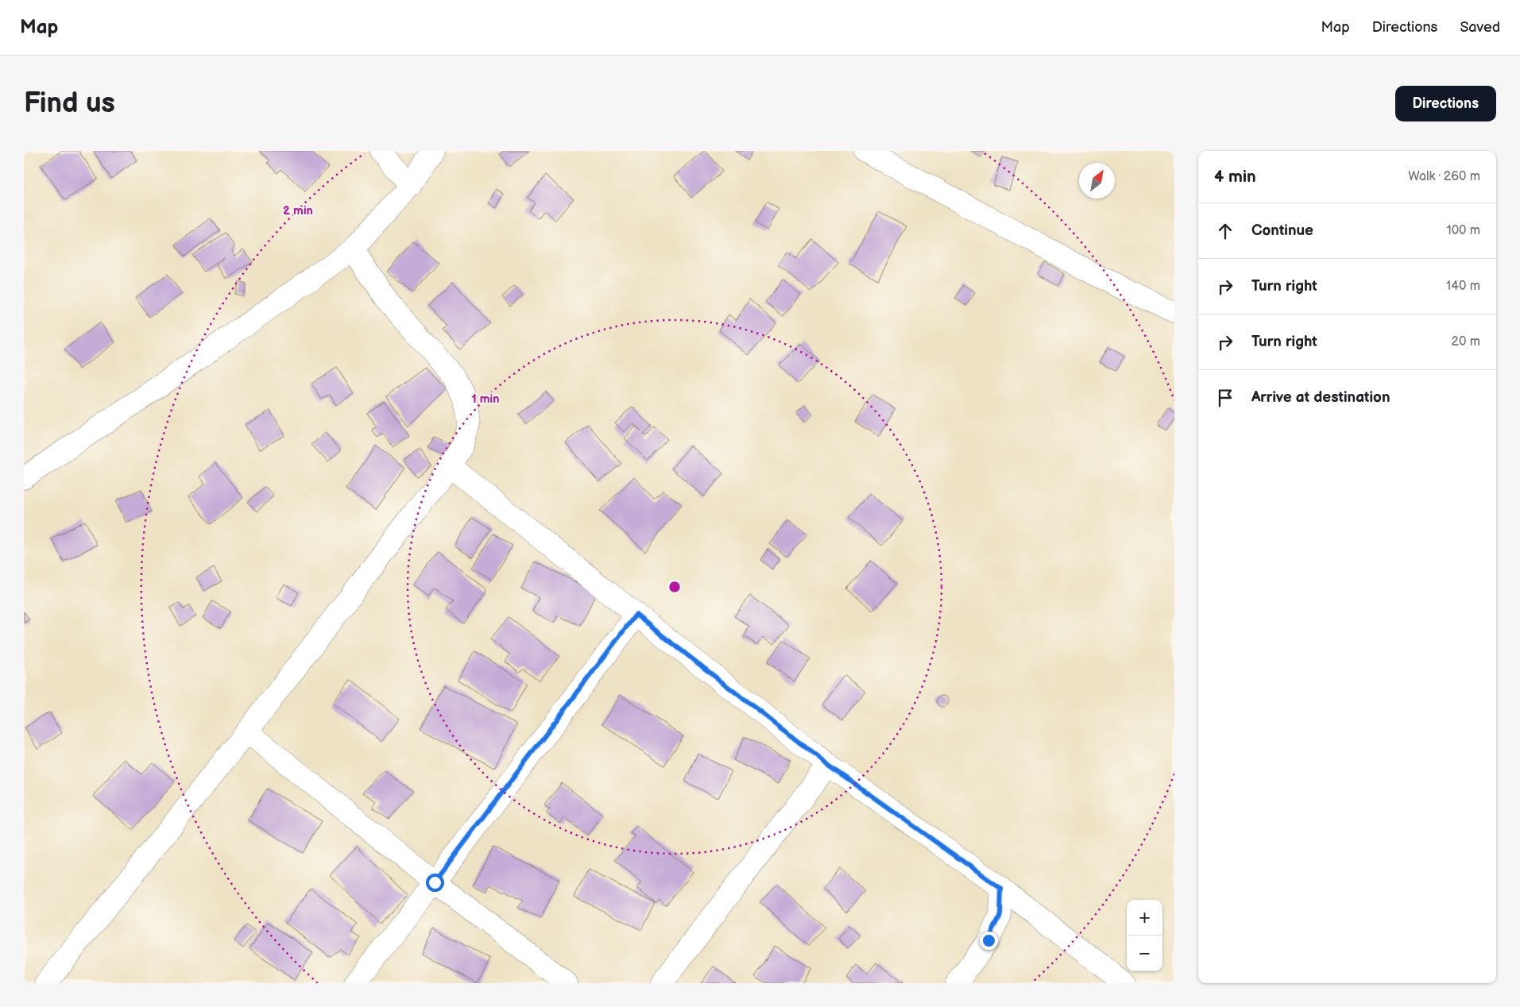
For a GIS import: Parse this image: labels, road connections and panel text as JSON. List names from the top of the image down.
{
  "north": "top right",
  "page": {
    "header": "Map",
    "nav": ["Map", "Directions", "Saved"],
    "buttons": "Directions",
    "title": "Find us",
    "heading": ["4 min", "Walk · 260 m"],
    "list": [
      ["Continue", "100 m"],
      ["Turn right", "140 m"],
      ["Turn right", "20 m"],
      "Arrive at destination"
    ],
    "map_buttons": ["+", "−"]
  },
  "rings": ["2 min", "1 min"]
}
